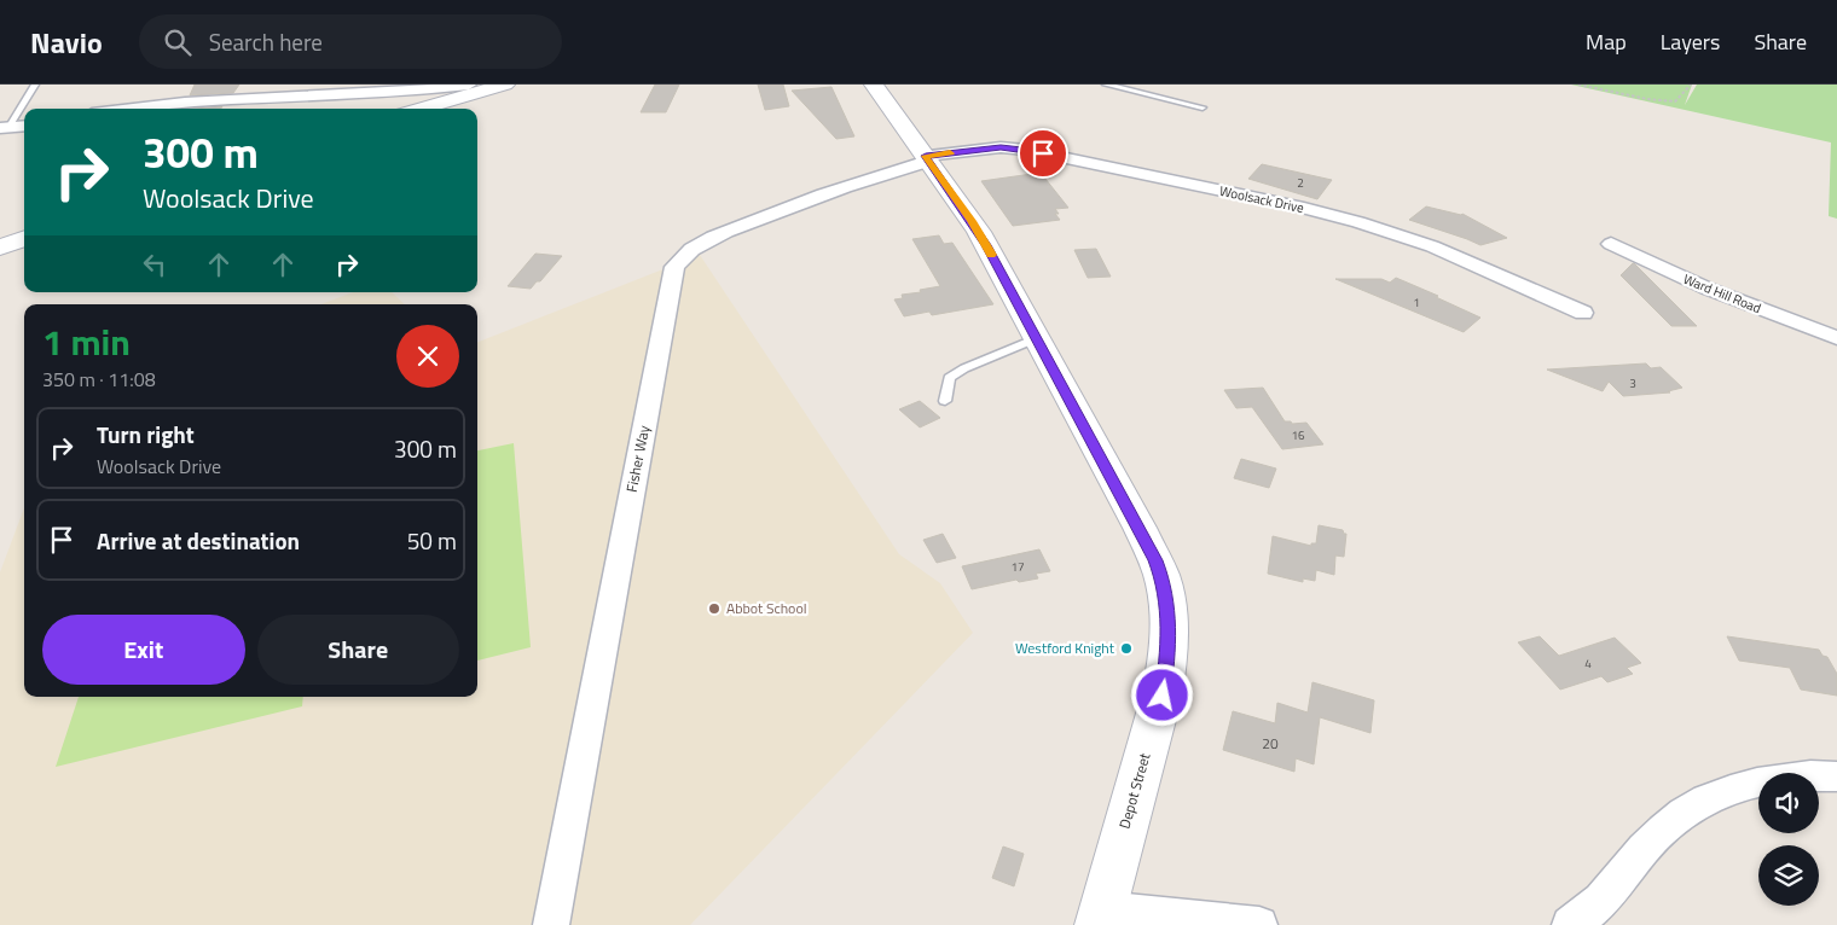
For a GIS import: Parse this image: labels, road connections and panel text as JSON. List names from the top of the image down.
{
  "streets": {
    "main road": ["Depot Street"],
    "street": ["Woolsack Drive", "Ward Hill Road", "Fisher Way"]
  },
  "crossings": [
    ["Woolsack Drive", "Fisher Way"],
    ["Woolsack Drive", "Depot Street"],
    ["Fisher Way", "Depot Street"]
  ],
  "places": ["Abbot School", "Westford Knight"],
  "house_numbers": [
    "2",
    "1",
    "3",
    "16",
    "17",
    "4",
    "20"
  ],
  "page": {
    "header": "Navio",
    "search": "Search here",
    "nav": ["Map", "Layers", "Share"],
    "turn": ["300 m", "Woolsack Drive"],
    "heading": ["1 min", "350 m · 11:08"],
    "list": [
      {
        "name": "Turn right",
        "note": "Woolsack Drive",
        "value": "300 m"
      },
      {
        "name": "Arrive at destination",
        "value": "50 m"
      }
    ],
    "buttons": ["Exit", "Share"]
  }
}
